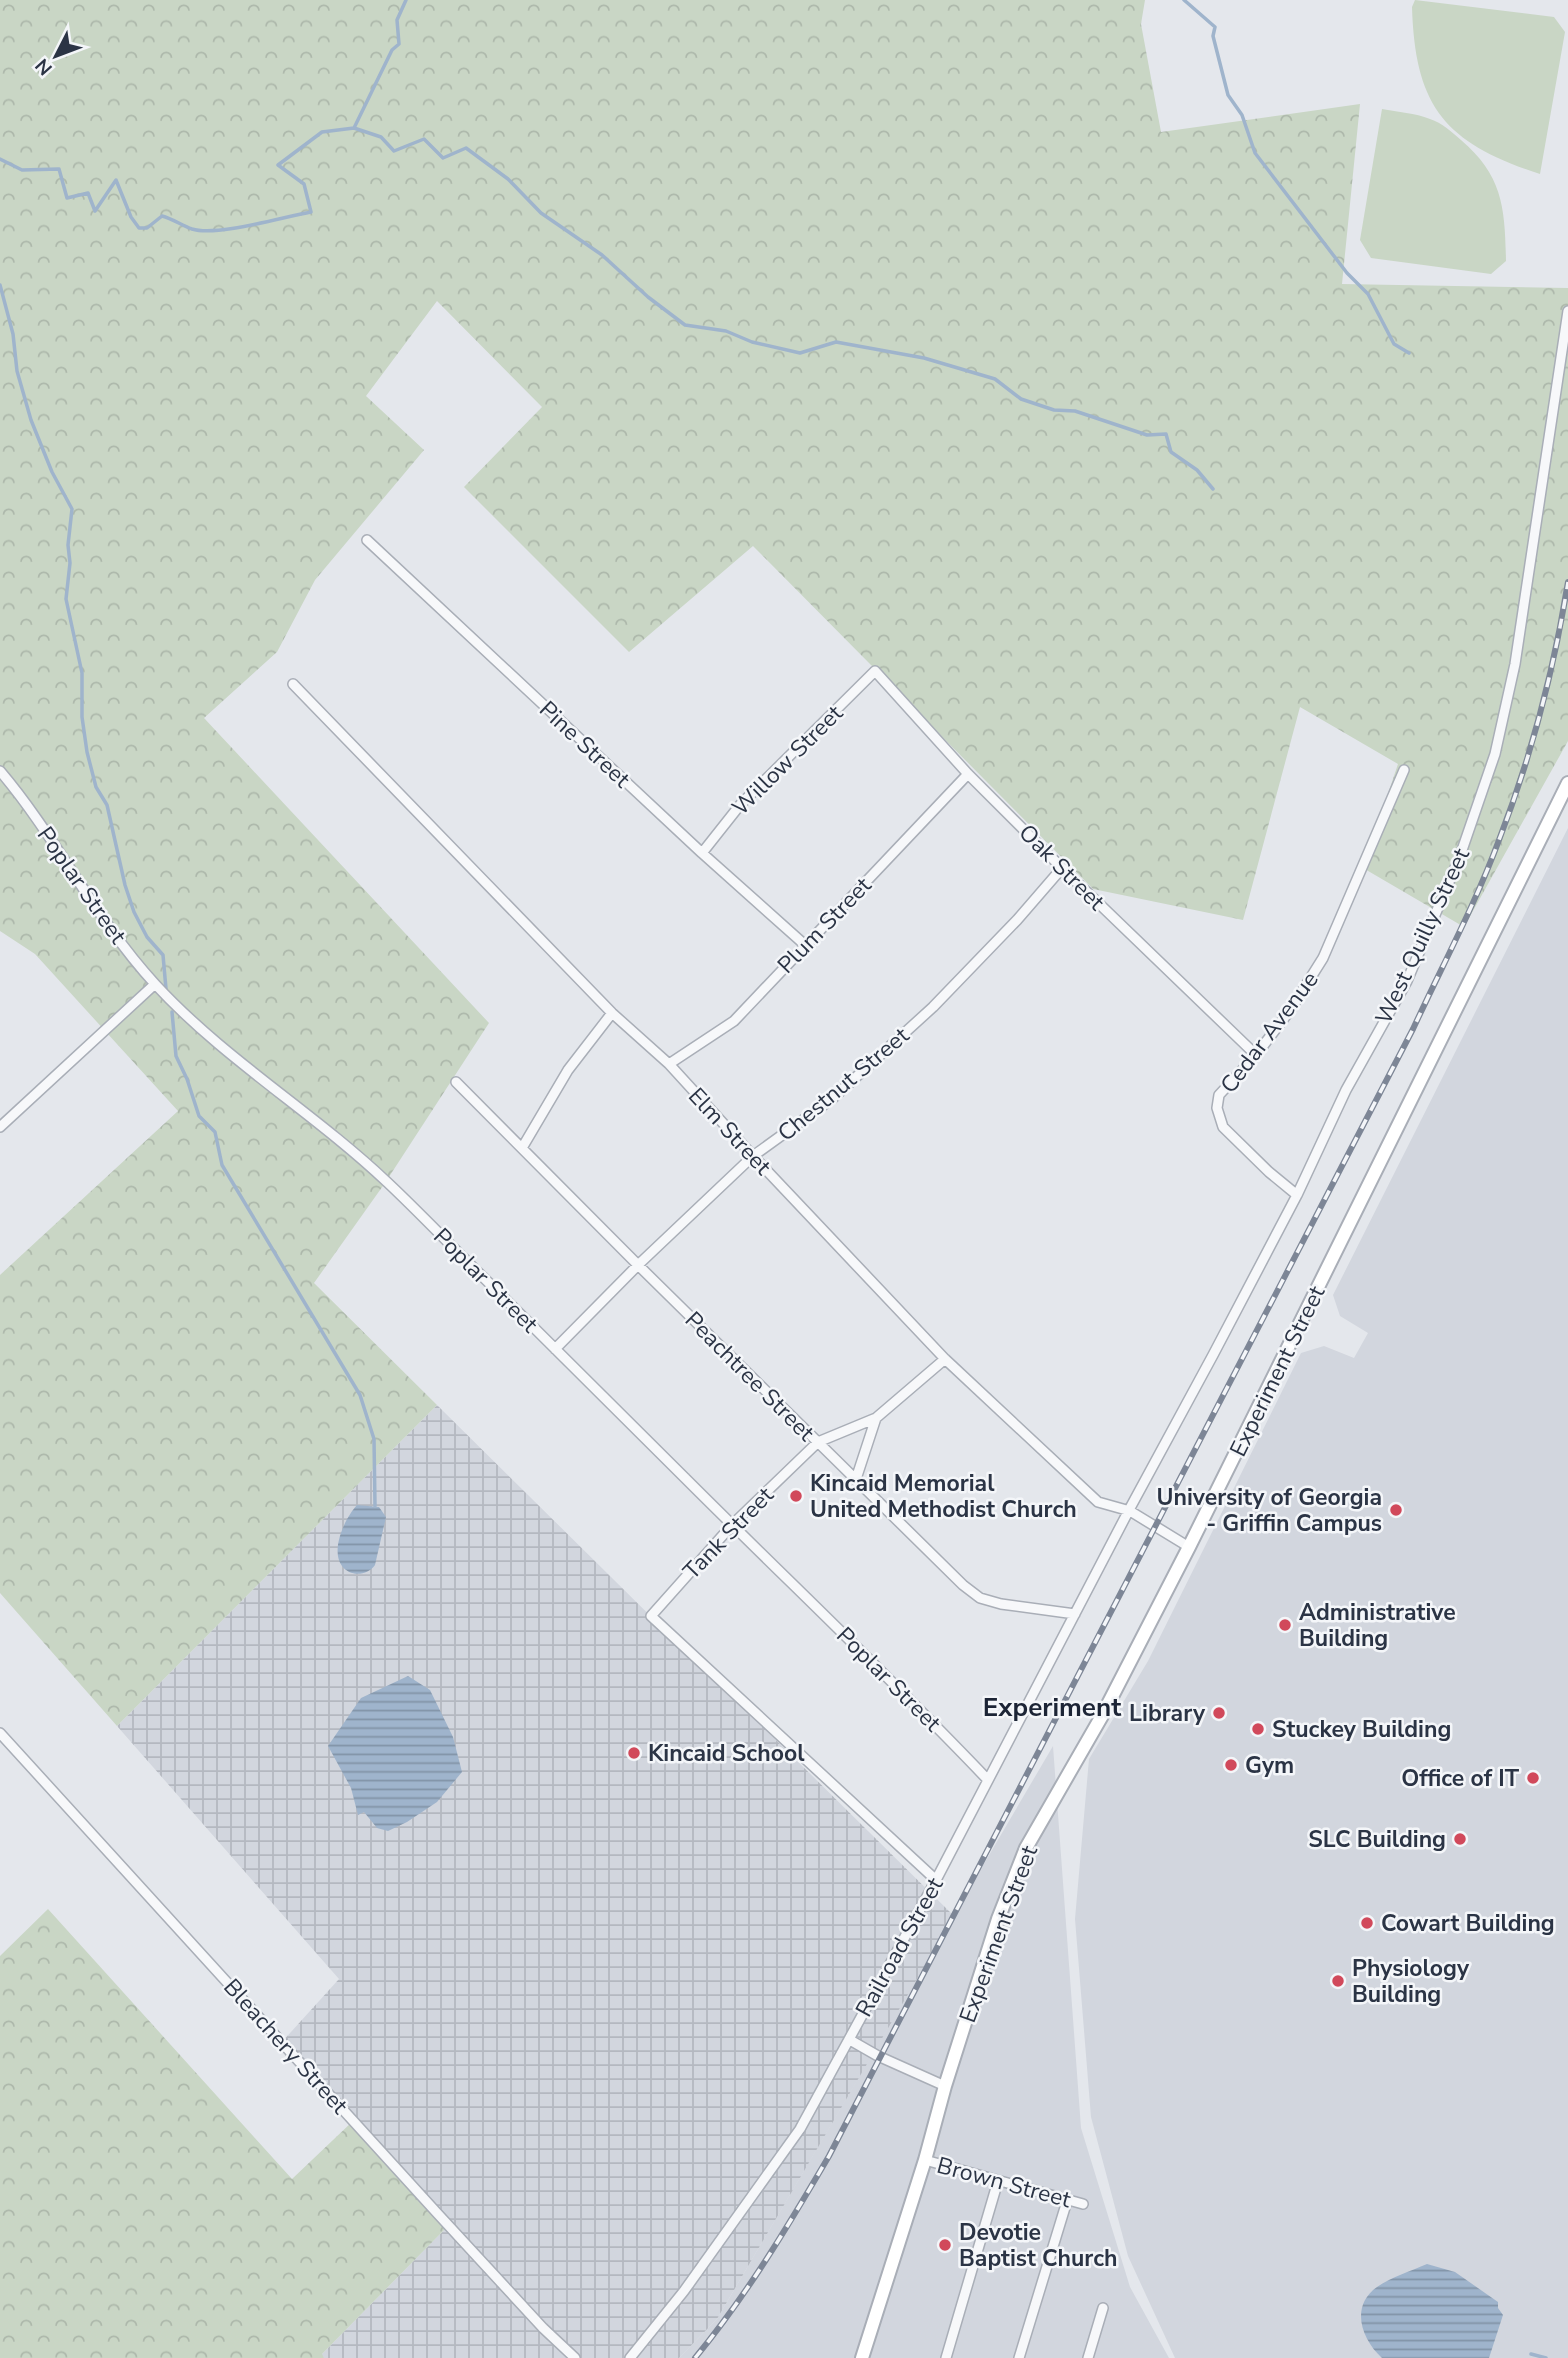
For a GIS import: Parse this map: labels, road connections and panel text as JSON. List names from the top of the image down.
{
  "streets": {
    "main road": ["Experiment Street"],
    "street": [
      "Pine Street",
      "Willow Street",
      "Oak Street",
      "Poplar Street",
      "Plum Street",
      "West Quilly Street",
      "Cedar Avenue",
      "Chestnut Street",
      "Elm Street",
      "Peachtree Street",
      "Tank Street",
      "Railroad Street",
      "Bleachery Street",
      "Brown Street"
    ]
  },
  "crossings": [
    ["Pine Street", "Willow Street"],
    ["Pine Street", "Plum Street"],
    ["Willow Street", "Oak Street"],
    ["Oak Street", "Plum Street"],
    ["Oak Street", "Cedar Avenue"],
    ["Oak Street", "Chestnut Street"],
    ["Poplar Street", "Chestnut Street"],
    ["Poplar Street", "Tank Street"],
    ["Poplar Street", "Railroad Street"],
    ["Plum Street", "Elm Street"],
    ["West Quilly Street", "Cedar Avenue"],
    ["West Quilly Street", "Elm Street"],
    ["West Quilly Street", "Railroad Street"],
    ["Chestnut Street", "Elm Street"],
    ["Chestnut Street", "Peachtree Street"],
    ["Elm Street", "Experiment Street"],
    ["Elm Street", "Tank Street"],
    ["Elm Street", "Railroad Street"],
    ["Experiment Street", "Brown Street"],
    ["Peachtree Street", "Tank Street"],
    ["Peachtree Street", "Railroad Street"],
    ["Tank Street", "Railroad Street"]
  ],
  "districts": ["Experiment"],
  "places": [
    "Kincaid Memorial United Methodist Church",
    "University of Georgia - Griffin Campus",
    "Administrative Building",
    "Library",
    "Stuckey Building",
    "Kincaid School",
    "Gym",
    "Office of IT",
    "SLC Building",
    "Cowart Building",
    "Physiology Building",
    "Devotie Baptist Church"
  ],
  "north": "bottom left"
}
